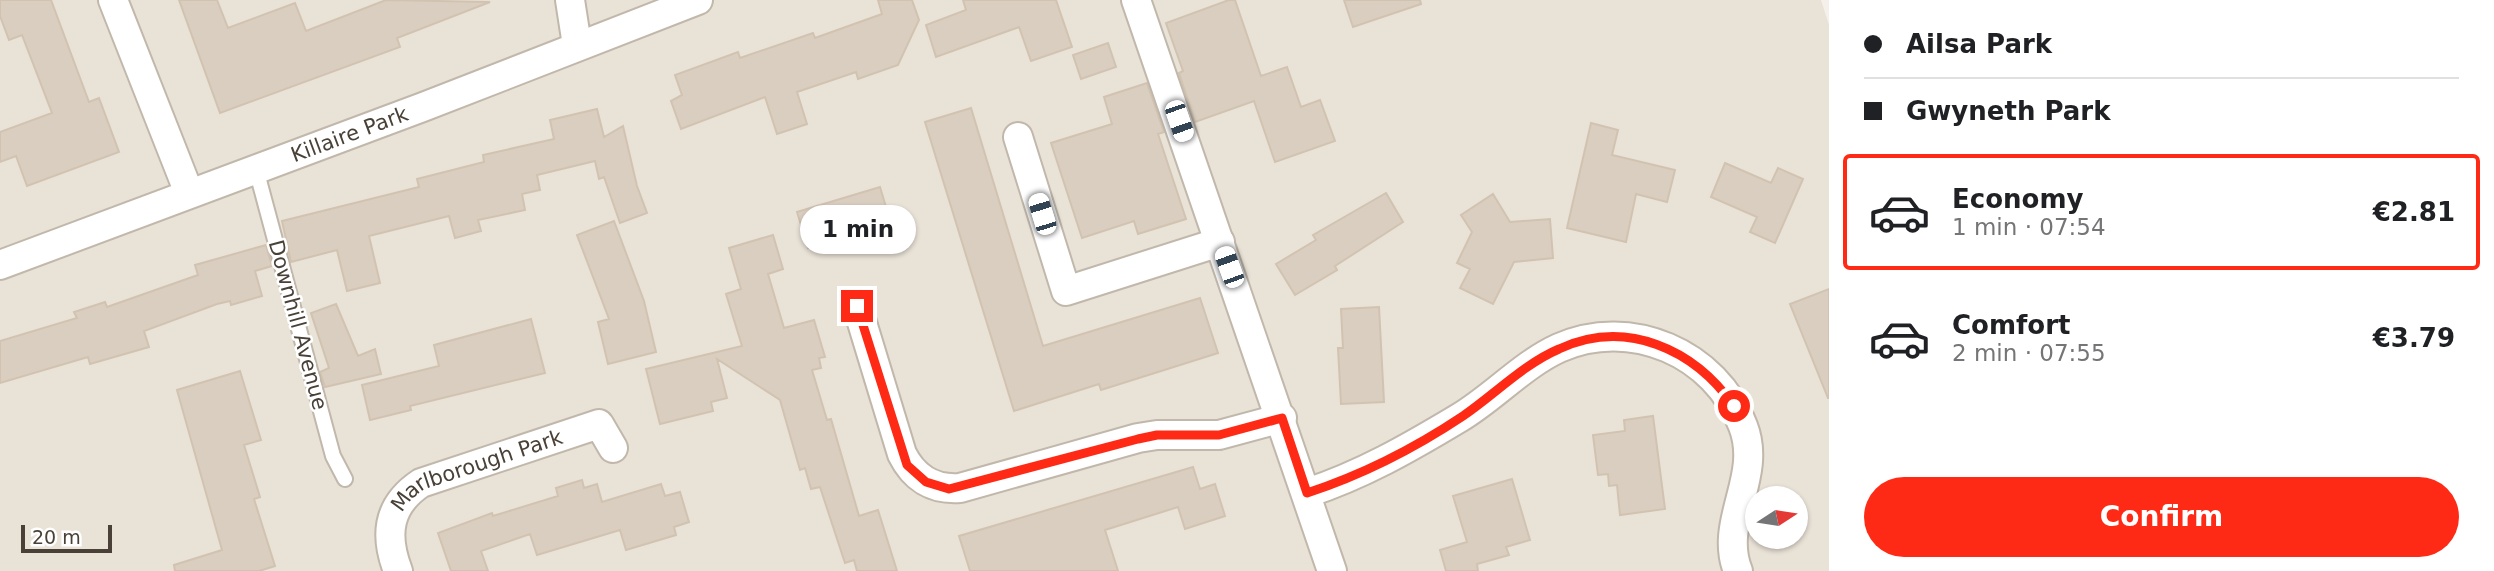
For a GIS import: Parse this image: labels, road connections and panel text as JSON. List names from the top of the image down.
{
  "streets": {
    "street": ["Killaire Park", "Marlborough Park"],
    "lane": ["Downhill Avenue"]
  },
  "crossings": [
    ["Killaire Park", "Downhill Avenue"]
  ],
  "scale_bar": "20 m",
  "north": "right",
  "page": {
    "banner": ["Ailsa Park", "Gwyneth Park"],
    "list": [
      {
        "name": "Economy",
        "note": "1 min · 07:54",
        "value": "€2.81"
      },
      {
        "name": "Comfort",
        "note": "2 min · 07:55",
        "value": "€3.79"
      }
    ],
    "bubble": "1 min",
    "buttons": "Confirm",
    "scale": "20 m"
  }
}
